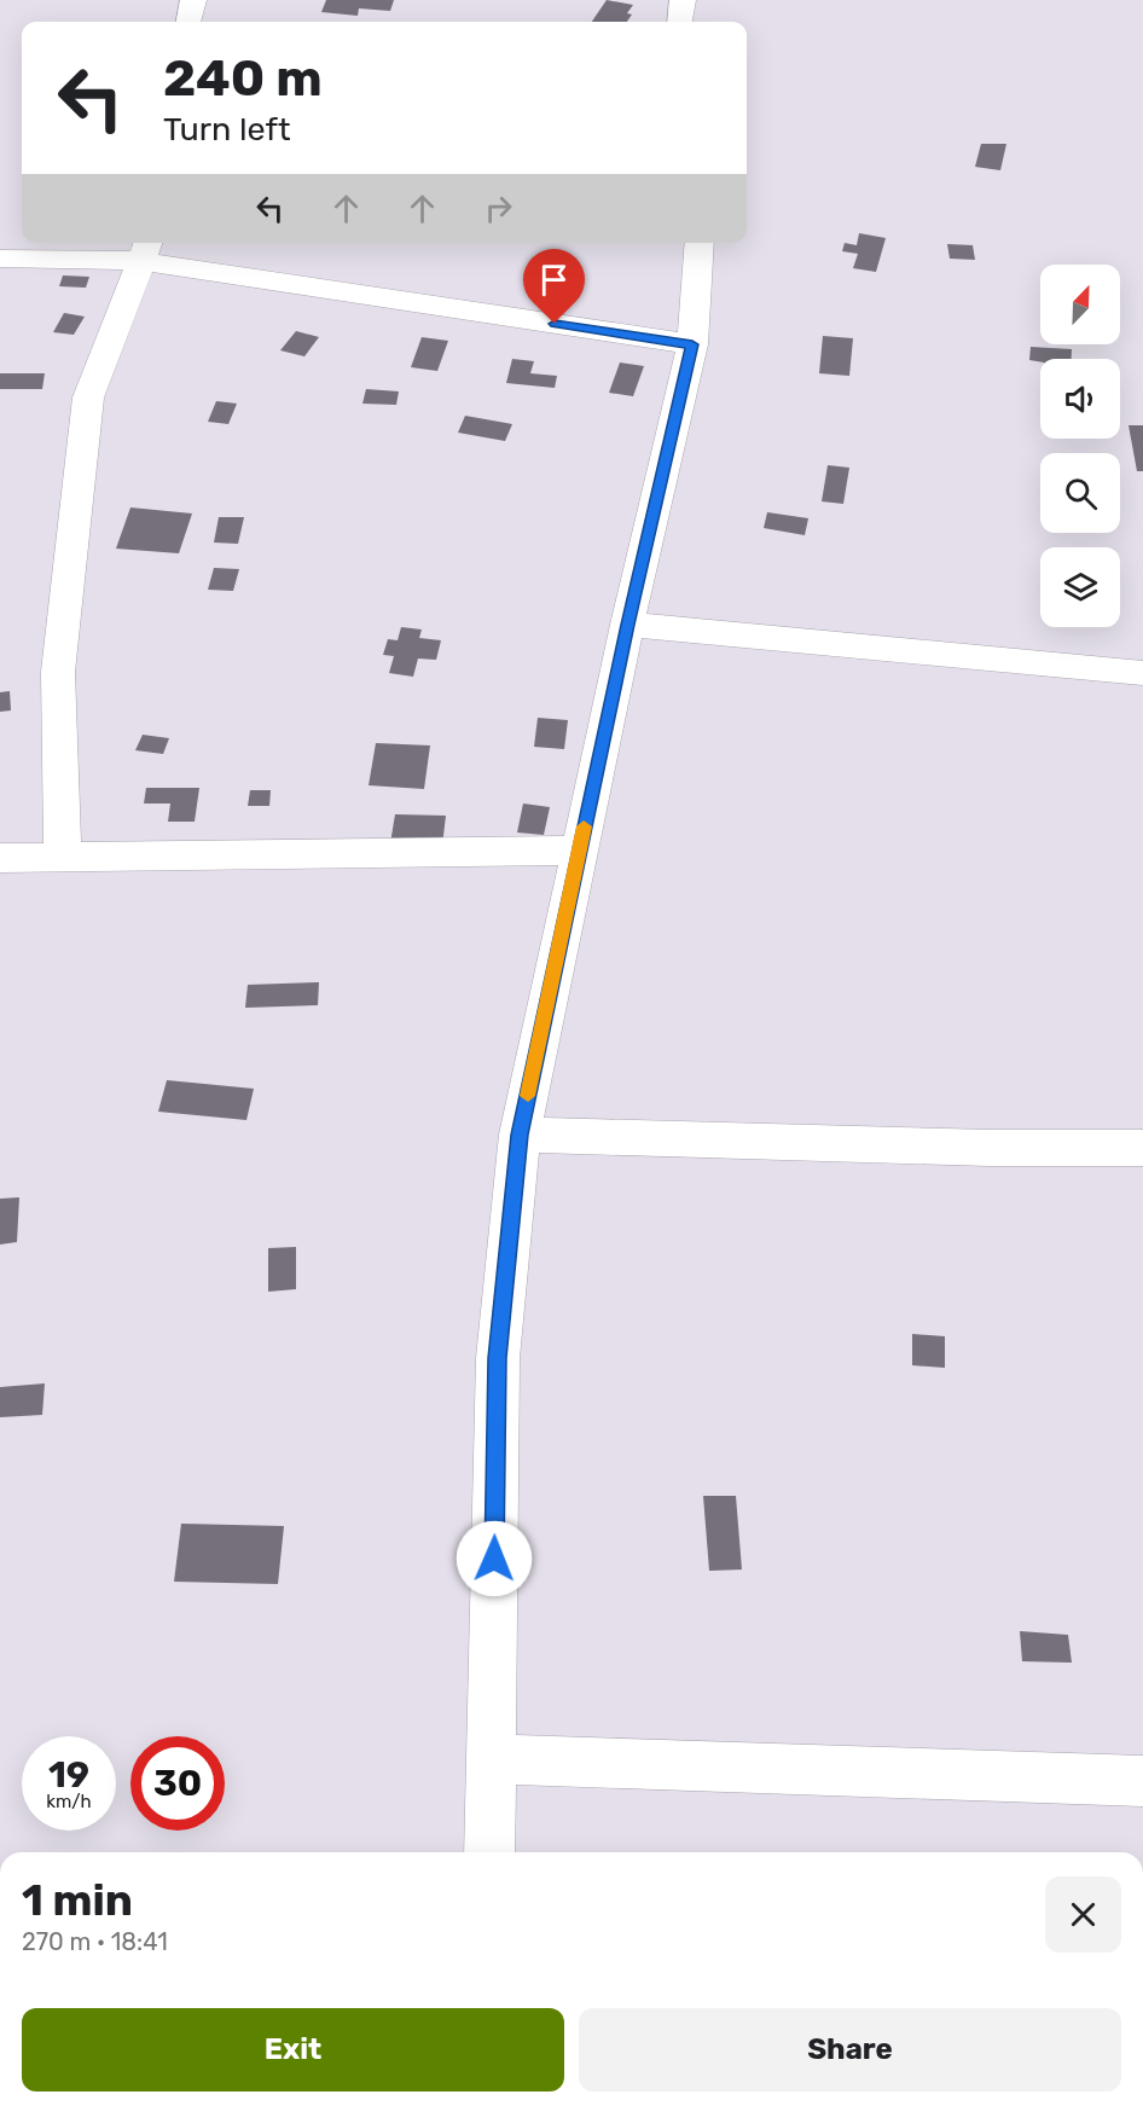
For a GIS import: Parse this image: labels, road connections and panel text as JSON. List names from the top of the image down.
{
  "north": "top right",
  "page": {
    "turn": ["240 m", "Turn left"],
    "speed": "19 km/h",
    "limit": "30",
    "heading": ["1 min", "270 m · 18:41"],
    "buttons": ["Exit", "Share"]
  }
}
